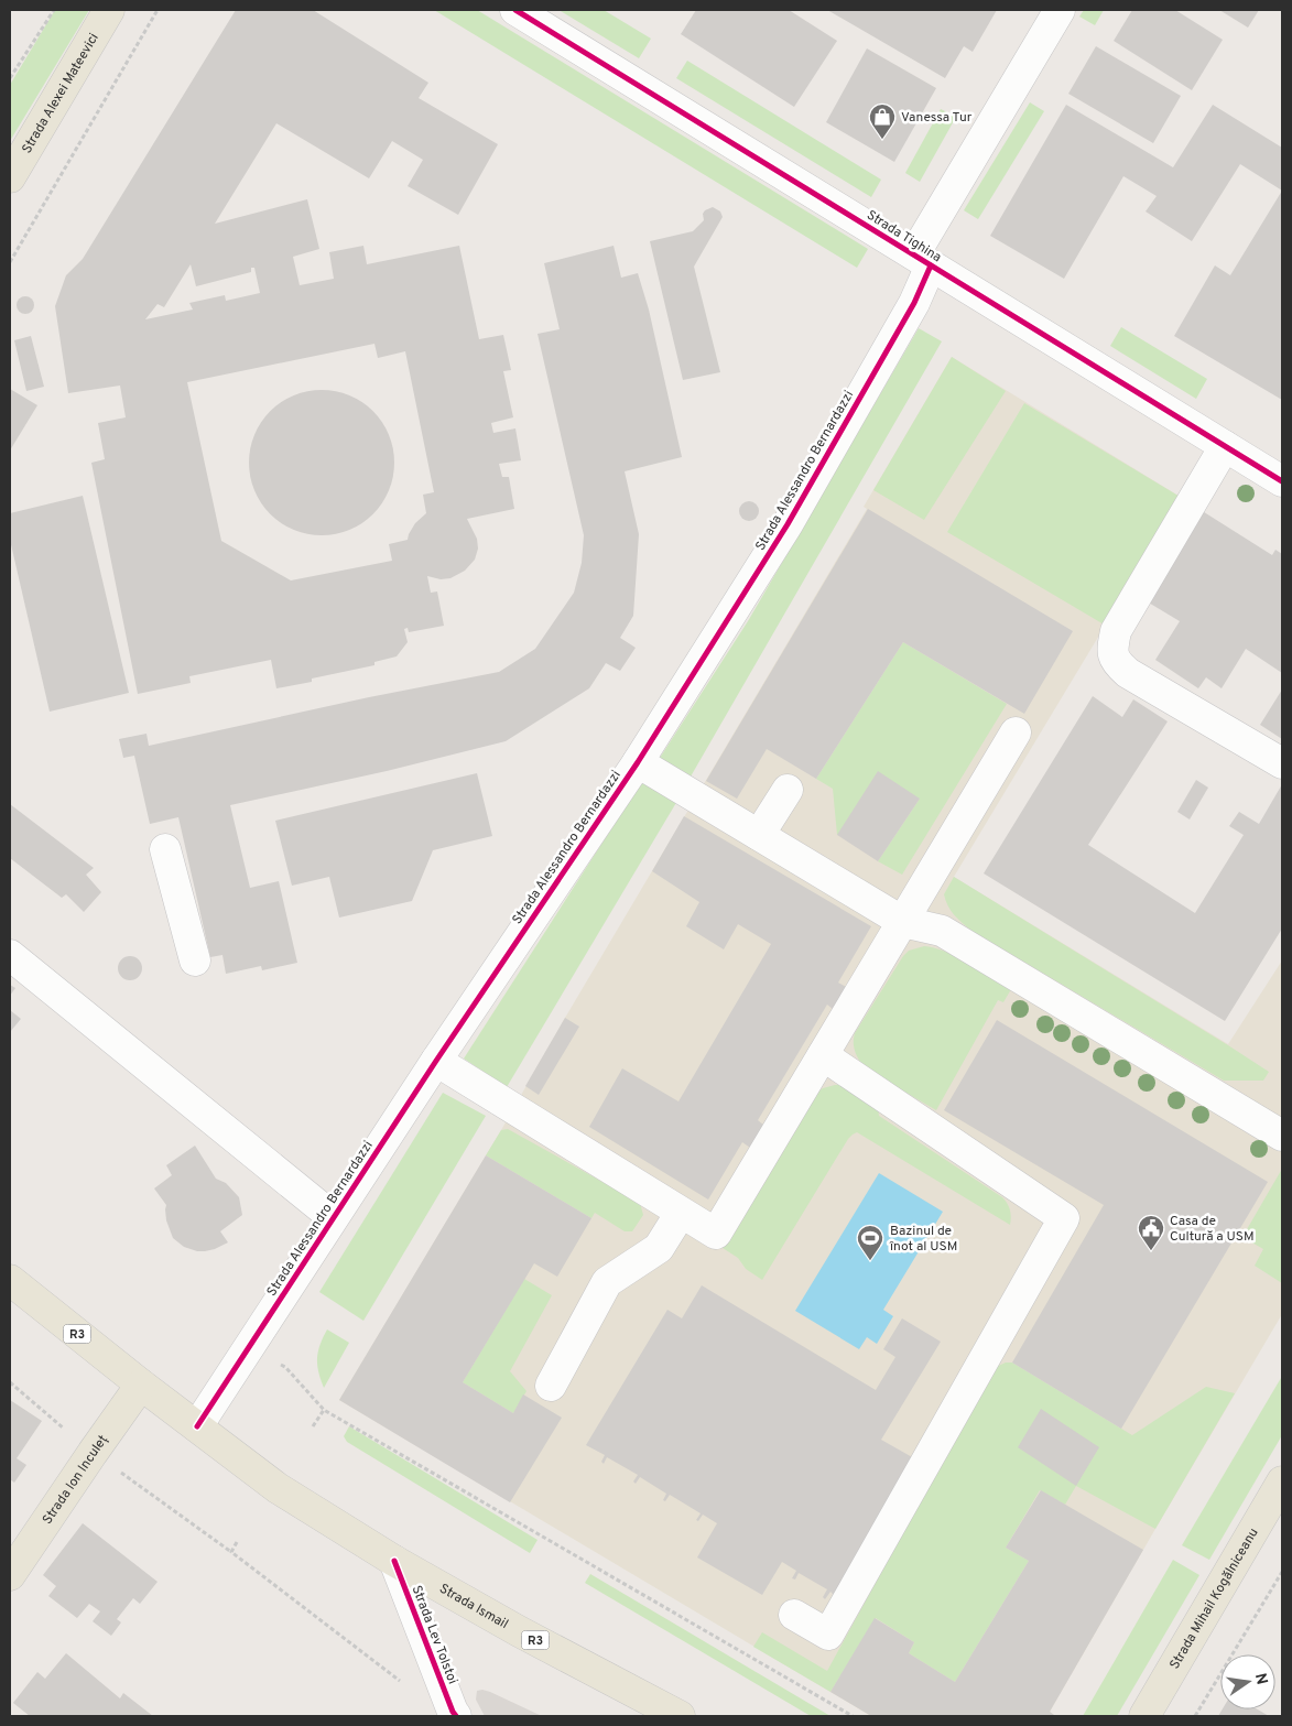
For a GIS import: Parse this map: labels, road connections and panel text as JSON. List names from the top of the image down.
{
  "streets": {
    "main road": [
      "Strada Alexei Mateevici",
      "R3",
      "Strada Ion Inculeț",
      "Strada Mihail Kogălniceanu",
      "Strada Ismail"
    ],
    "street": ["Strada Tighina", "Strada Alessandro Bernardazzi", "Strada Lev Tolstoi"]
  },
  "crossings": [
    ["Strada Tighina", "Strada Alessandro Bernardazzi"],
    ["Strada Alessandro Bernardazzi", "R3"],
    ["Strada Alessandro Bernardazzi", "Strada Ismail"],
    ["R3", "Strada Ion Inculeț"],
    ["R3", "Strada Ismail"],
    ["Strada Ismail", "Strada Lev Tolstoi"]
  ],
  "places": {
    "shop": ["Vanessa Tur"],
    "public building": ["Casa de Cultură a USM"],
    "sports": ["Bazinul de înot al USM"]
  },
  "north": "right"
}
